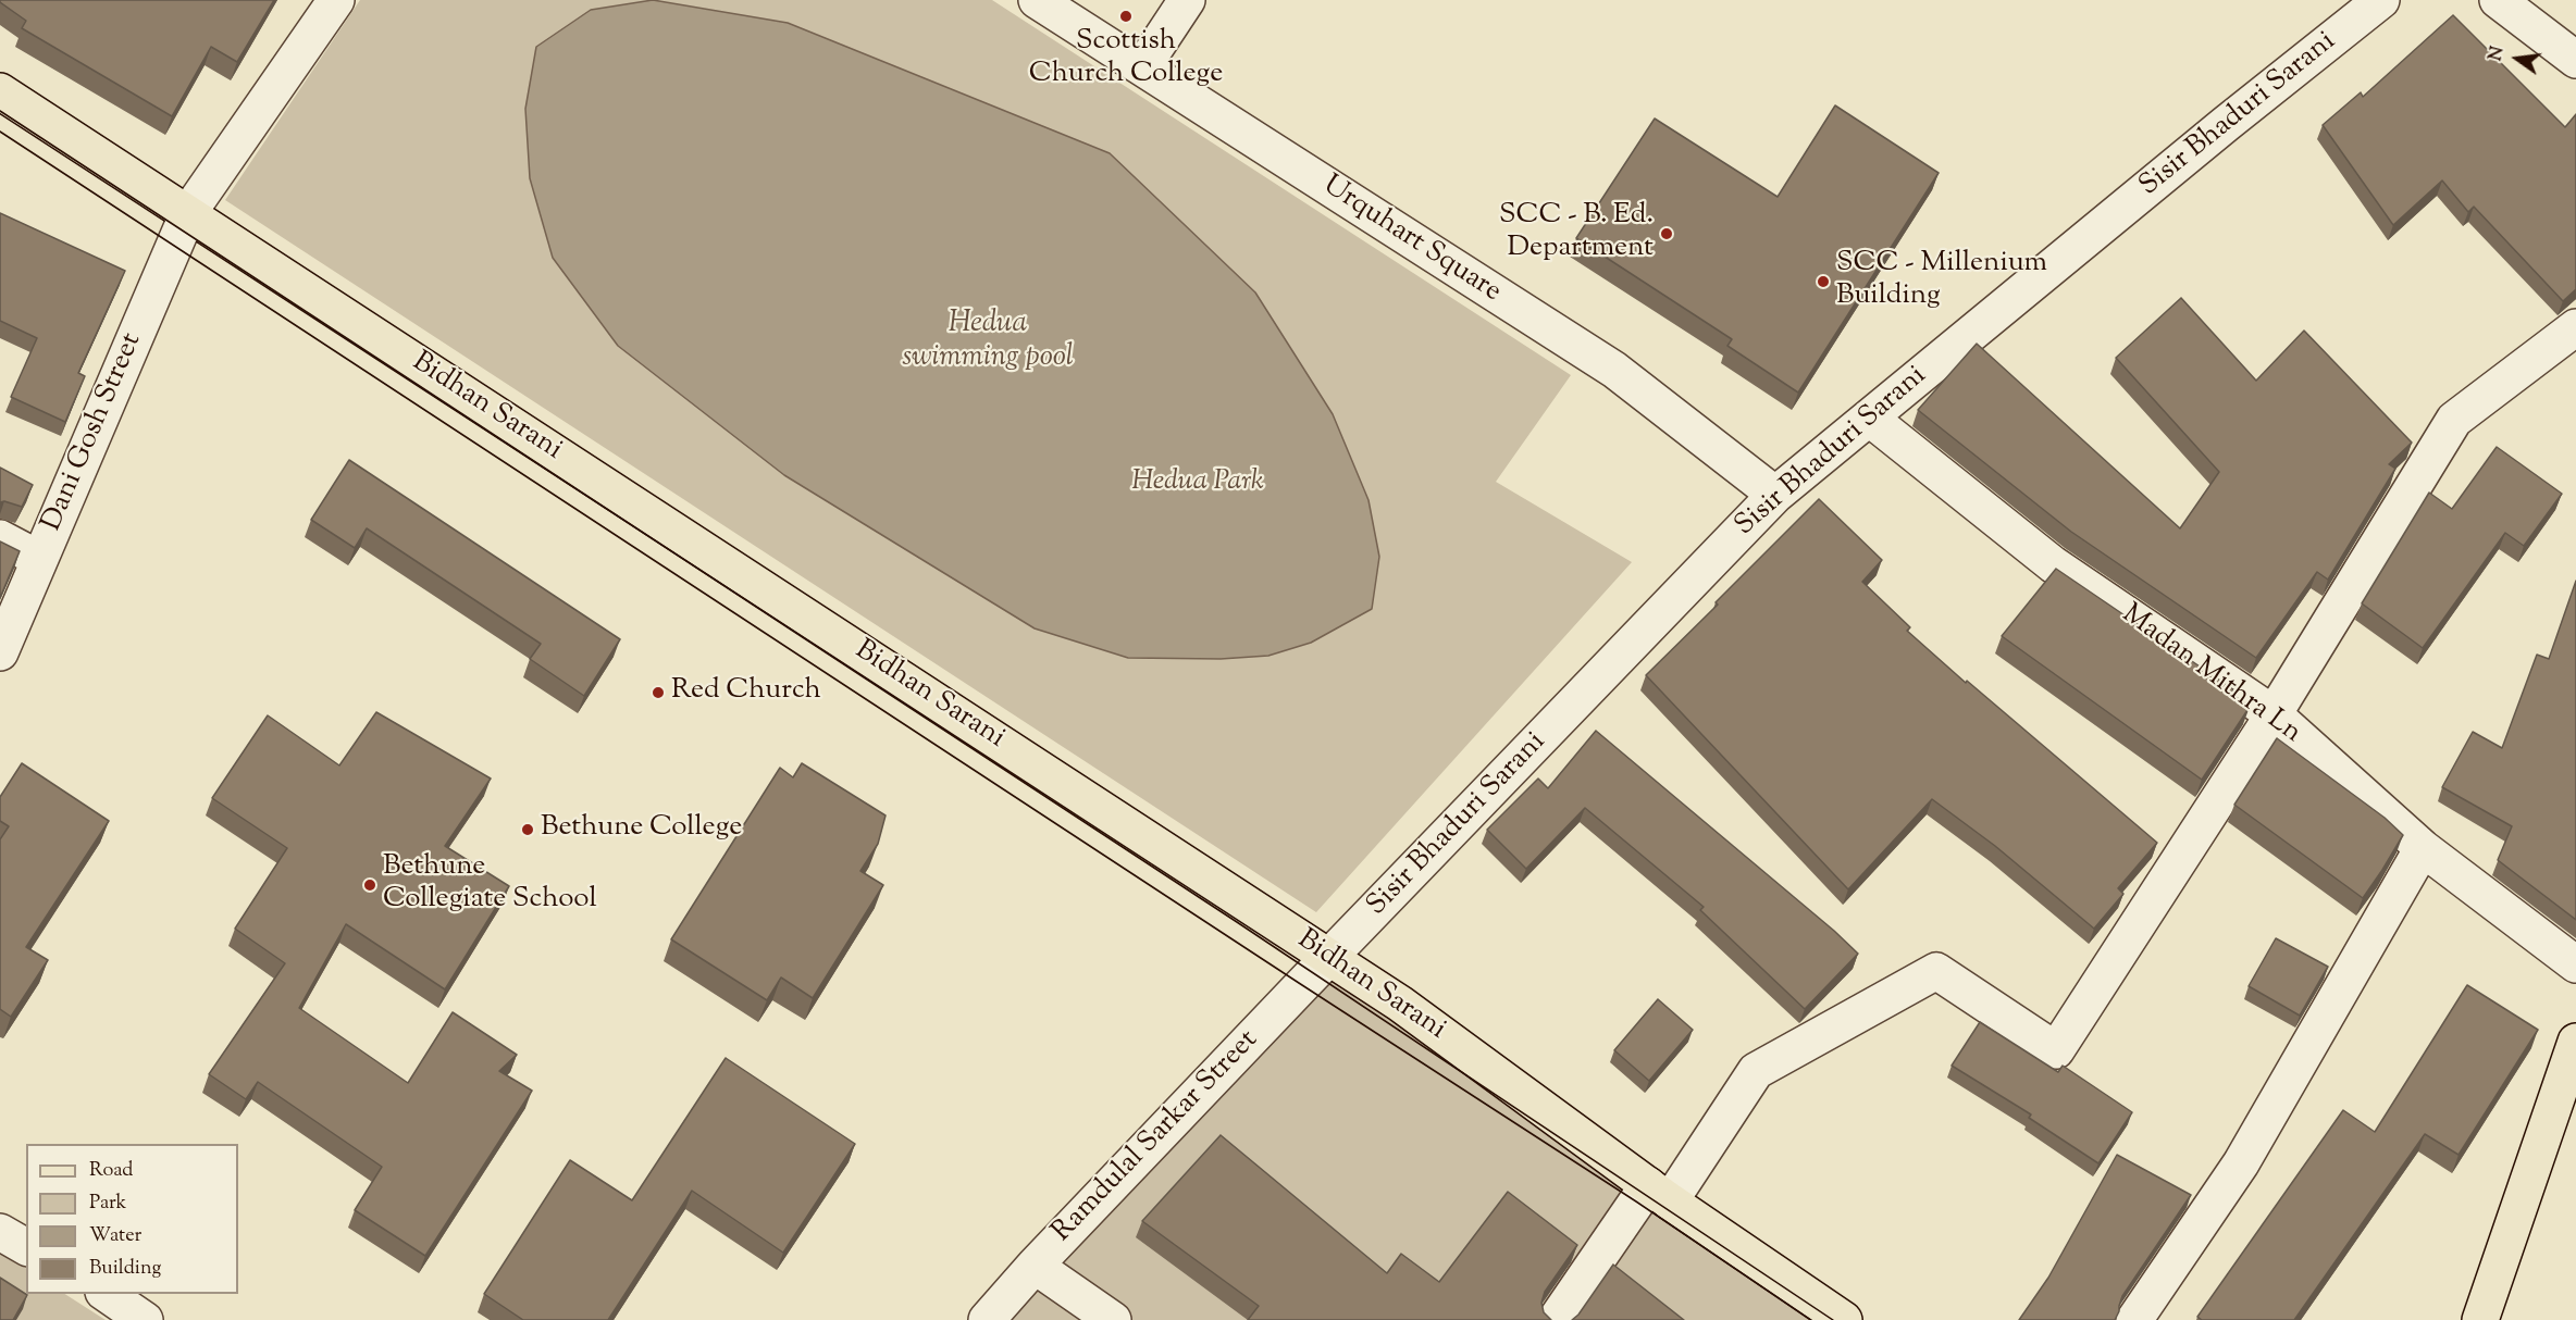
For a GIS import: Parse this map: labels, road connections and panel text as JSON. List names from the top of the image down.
{
  "streets": {
    "main road": ["Bidhan Sarani"],
    "street": [
      "Sisir Bhaduri Sarani",
      "Urquhart Square",
      "Dani Gosh Street",
      "Madan Mithra Ln",
      "Ramdulal Sarkar Street"
    ]
  },
  "crossings": [
    ["Sisir Bhaduri Sarani", "Urquhart Square"],
    ["Sisir Bhaduri Sarani", "Bidhan Sarani"],
    ["Sisir Bhaduri Sarani", "Madan Mithra Ln"],
    ["Sisir Bhaduri Sarani", "Ramdulal Sarkar Street"],
    ["Bidhan Sarani", "Dani Gosh Street"],
    ["Bidhan Sarani", "Ramdulal Sarkar Street"]
  ],
  "water": ["Hedua swimming pool"],
  "parks": ["Hedua Park"],
  "places": [
    "Scottish Church College",
    "SCC - B. Ed. Department",
    "SCC - Millenium Building",
    "Red Church",
    "Bethune College",
    "Bethune Collegiate School"
  ],
  "legend": [
    "Road",
    "Park",
    "Water",
    "Building"
  ],
  "north": "left"
}
